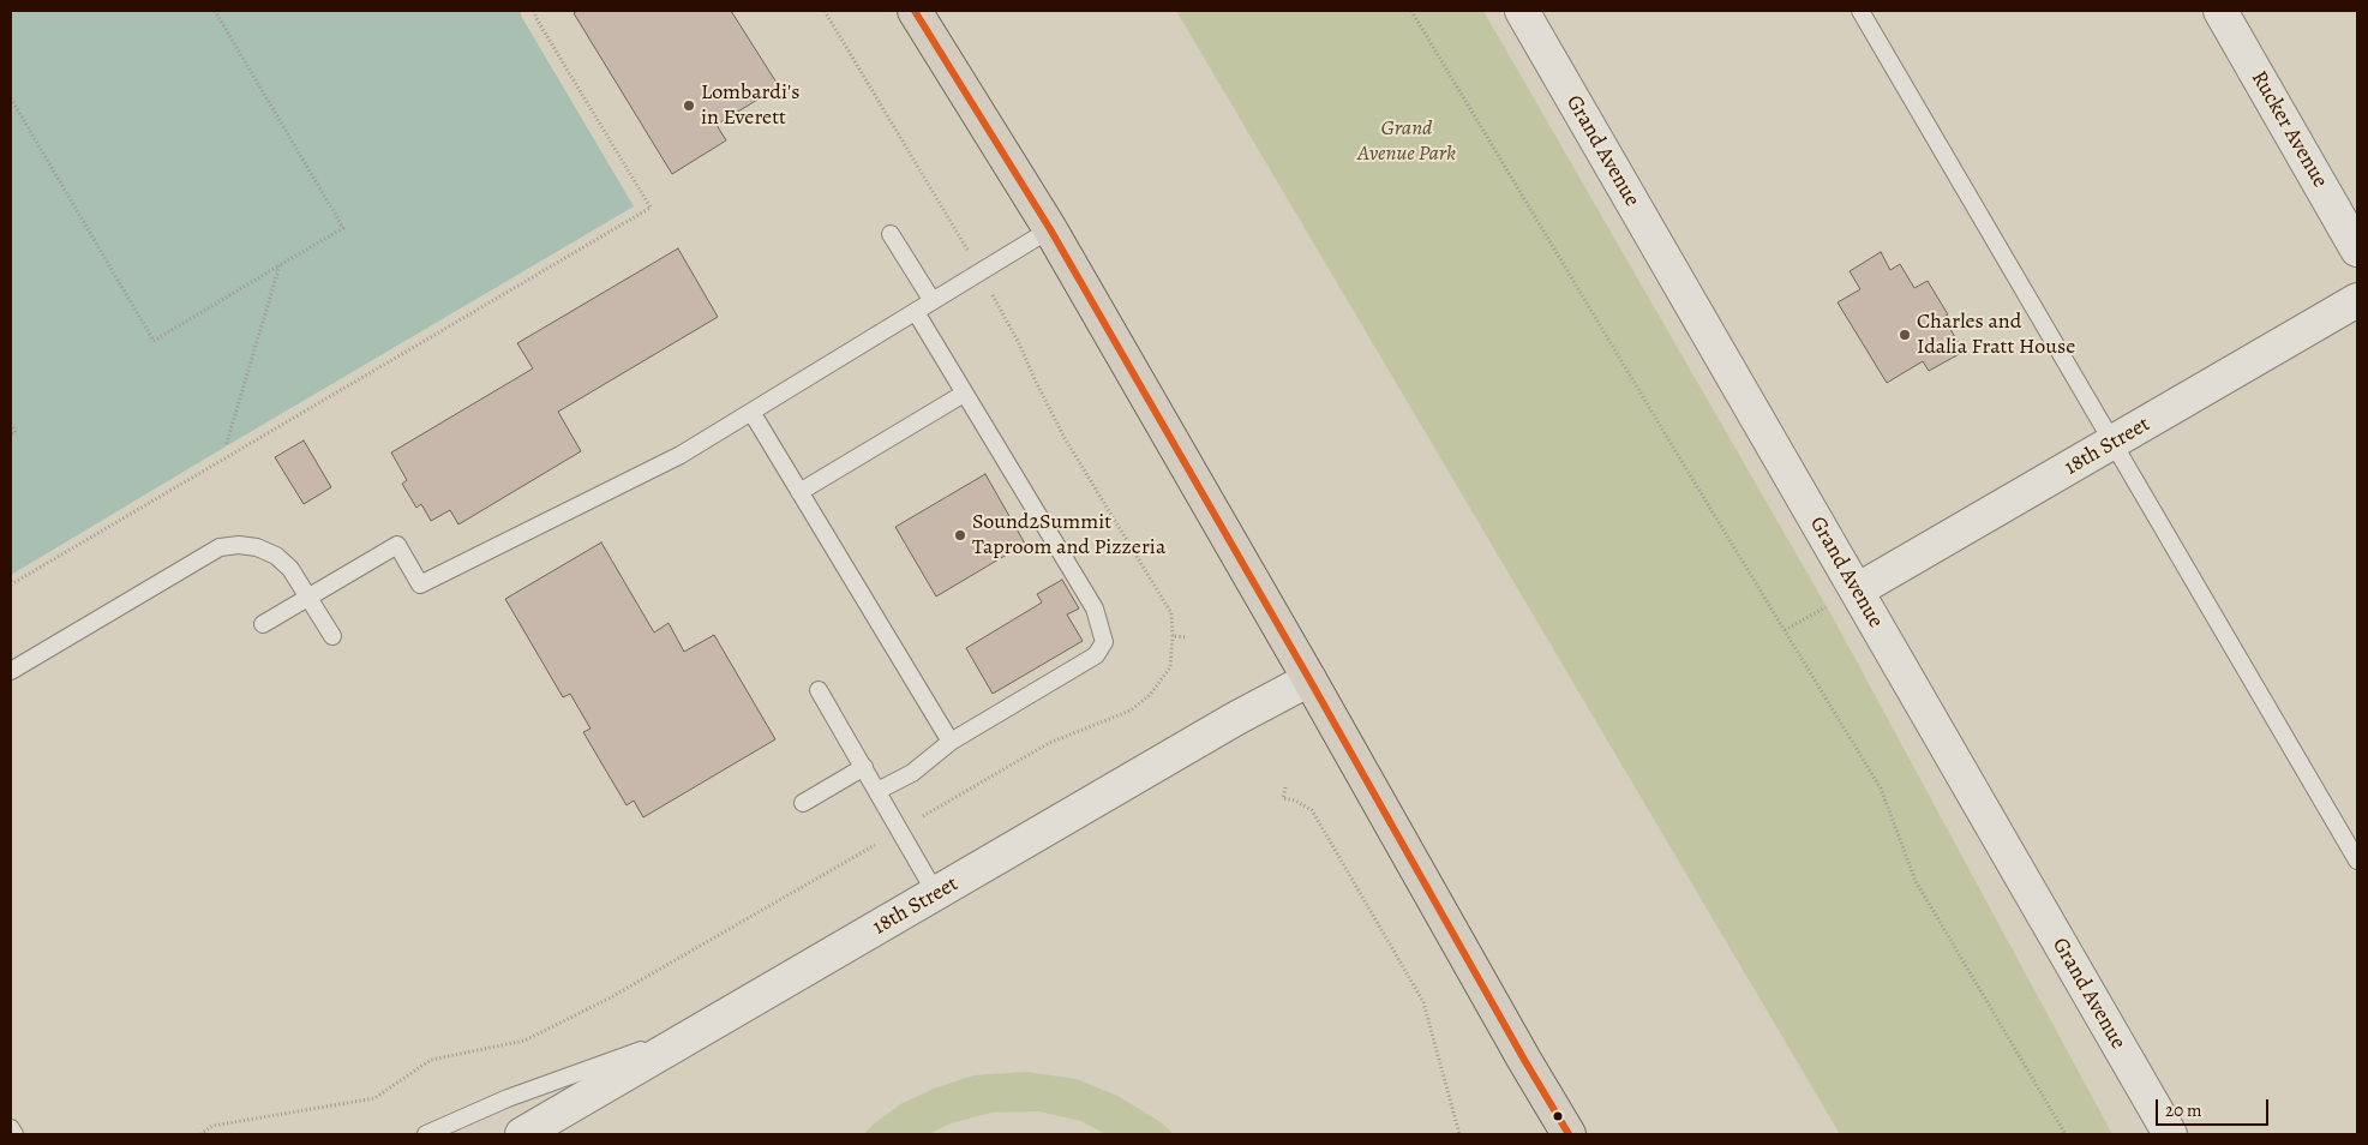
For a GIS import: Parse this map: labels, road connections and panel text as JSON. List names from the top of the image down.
{
  "streets": {
    "street": ["Rucker Avenue", "Grand Avenue", "18th Street"]
  },
  "crossings": [
    ["Grand Avenue", "18th Street"]
  ],
  "parks": ["Grand Avenue Park"],
  "places": ["Lombardi's in Everett", "Charles and Idalia Fratt House", "Sound2Summit Taproom and Pizzeria"],
  "lines": ["transit line 20"],
  "scale_bar": "20 m"
}
